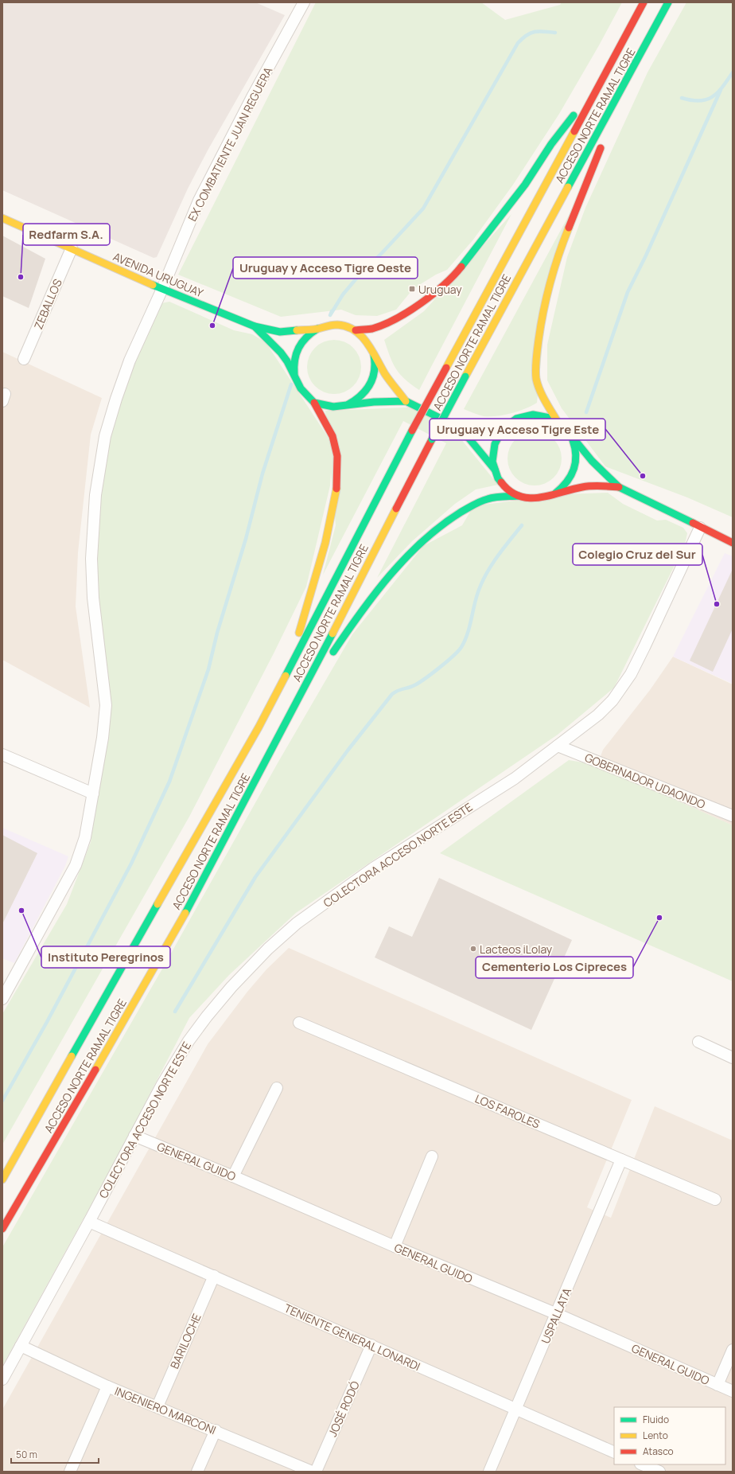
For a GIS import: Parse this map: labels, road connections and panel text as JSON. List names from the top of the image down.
{
  "streets": {
    "main road": ["ACCESO NORTE RAMAL TIGRE", "AVENIDA URUGUAY"],
    "street": [
      "EX COMBATIENTE JUAN REGUERA",
      "ZEBALLOS",
      "GOBERNADOR UDAONDO",
      "COLECTORA ACCESO NORTE ESTE",
      "LOS FAROLES",
      "GENERAL GUIDO",
      "USPALLATA",
      "TENIENTE GENERAL LONARDI",
      "BARILOCHE",
      "JOSÉ RODÓ",
      "INGENIERO MARCONI"
    ]
  },
  "crossings": [
    ["EX COMBATIENTE JUAN REGUERA", "AVENIDA URUGUAY"],
    ["AVENIDA URUGUAY", "ZEBALLOS"],
    ["AVENIDA URUGUAY", "COLECTORA ACCESO NORTE ESTE"],
    ["GOBERNADOR UDAONDO", "COLECTORA ACCESO NORTE ESTE"],
    ["COLECTORA ACCESO NORTE ESTE", "GENERAL GUIDO"],
    ["COLECTORA ACCESO NORTE ESTE", "TENIENTE GENERAL LONARDI"],
    ["COLECTORA ACCESO NORTE ESTE", "INGENIERO MARCONI"],
    ["LOS FAROLES", "USPALLATA"],
    ["GENERAL GUIDO", "USPALLATA"],
    ["USPALLATA", "TENIENTE GENERAL LONARDI"],
    ["TENIENTE GENERAL LONARDI", "BARILOCHE"],
    ["TENIENTE GENERAL LONARDI", "JOSÉ RODÓ"],
    ["BARILOCHE", "INGENIERO MARCONI"]
  ],
  "places": {
    "other": [
      "Redfarm S.A.",
      "Uruguay y Acceso Tigre Oeste",
      "Uruguay y Acceso Tigre Este",
      "Colegio Cruz del Sur",
      "Instituto Peregrinos",
      "Cementerio Los Cipreces",
      "Lacteos iLolay"
    ],
    "transit": ["Uruguay"]
  },
  "legend": ["Fluido", "Lento", "Atasco"],
  "scale_bar": "50 m"
}
